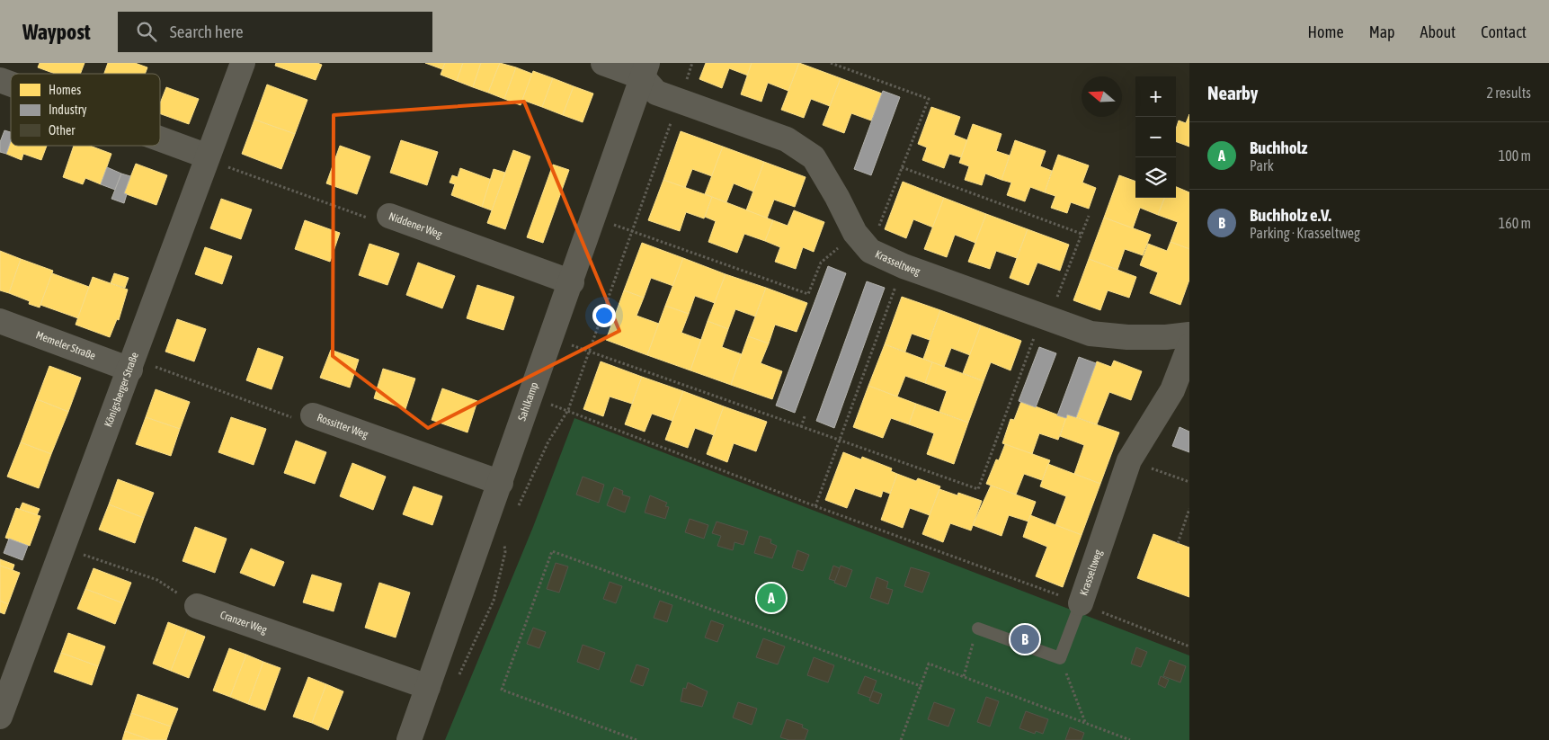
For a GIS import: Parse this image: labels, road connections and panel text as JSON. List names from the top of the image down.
{
  "streets": {
    "street": [
      "Niddener Weg",
      "Krasseltweg",
      "Memeler Straße",
      "Königsberger Straße",
      "Sahlkamp",
      "Rossitter Weg",
      "Cranzer Weg"
    ]
  },
  "crossings": [
    ["Niddener Weg", "Königsberger Straße"],
    ["Niddener Weg", "Sahlkamp"],
    ["Memeler Straße", "Königsberger Straße"],
    ["Memeler Straße", "Rossitter Weg"],
    ["Königsberger Straße", "Rossitter Weg"],
    ["Sahlkamp", "Rossitter Weg"],
    ["Sahlkamp", "Cranzer Weg"]
  ],
  "legend": ["Homes", "Industry", "Other"],
  "north": "left",
  "page": {
    "header": "Waypost",
    "search": "Search here",
    "nav": [
      "Home",
      "Map",
      "About",
      "Contact"
    ],
    "heading": ["Nearby", "2 results"],
    "map_buttons": ["+", "−"],
    "list": [
      {
        "mark": "A",
        "name": "Buchholz",
        "note": "Park",
        "value": "100 m"
      },
      {
        "mark": "B",
        "name": "Buchholz e.V.",
        "note": "Parking · Krasseltweg",
        "value": "160 m"
      }
    ],
    "pins": ["A", "B"]
  }
}
